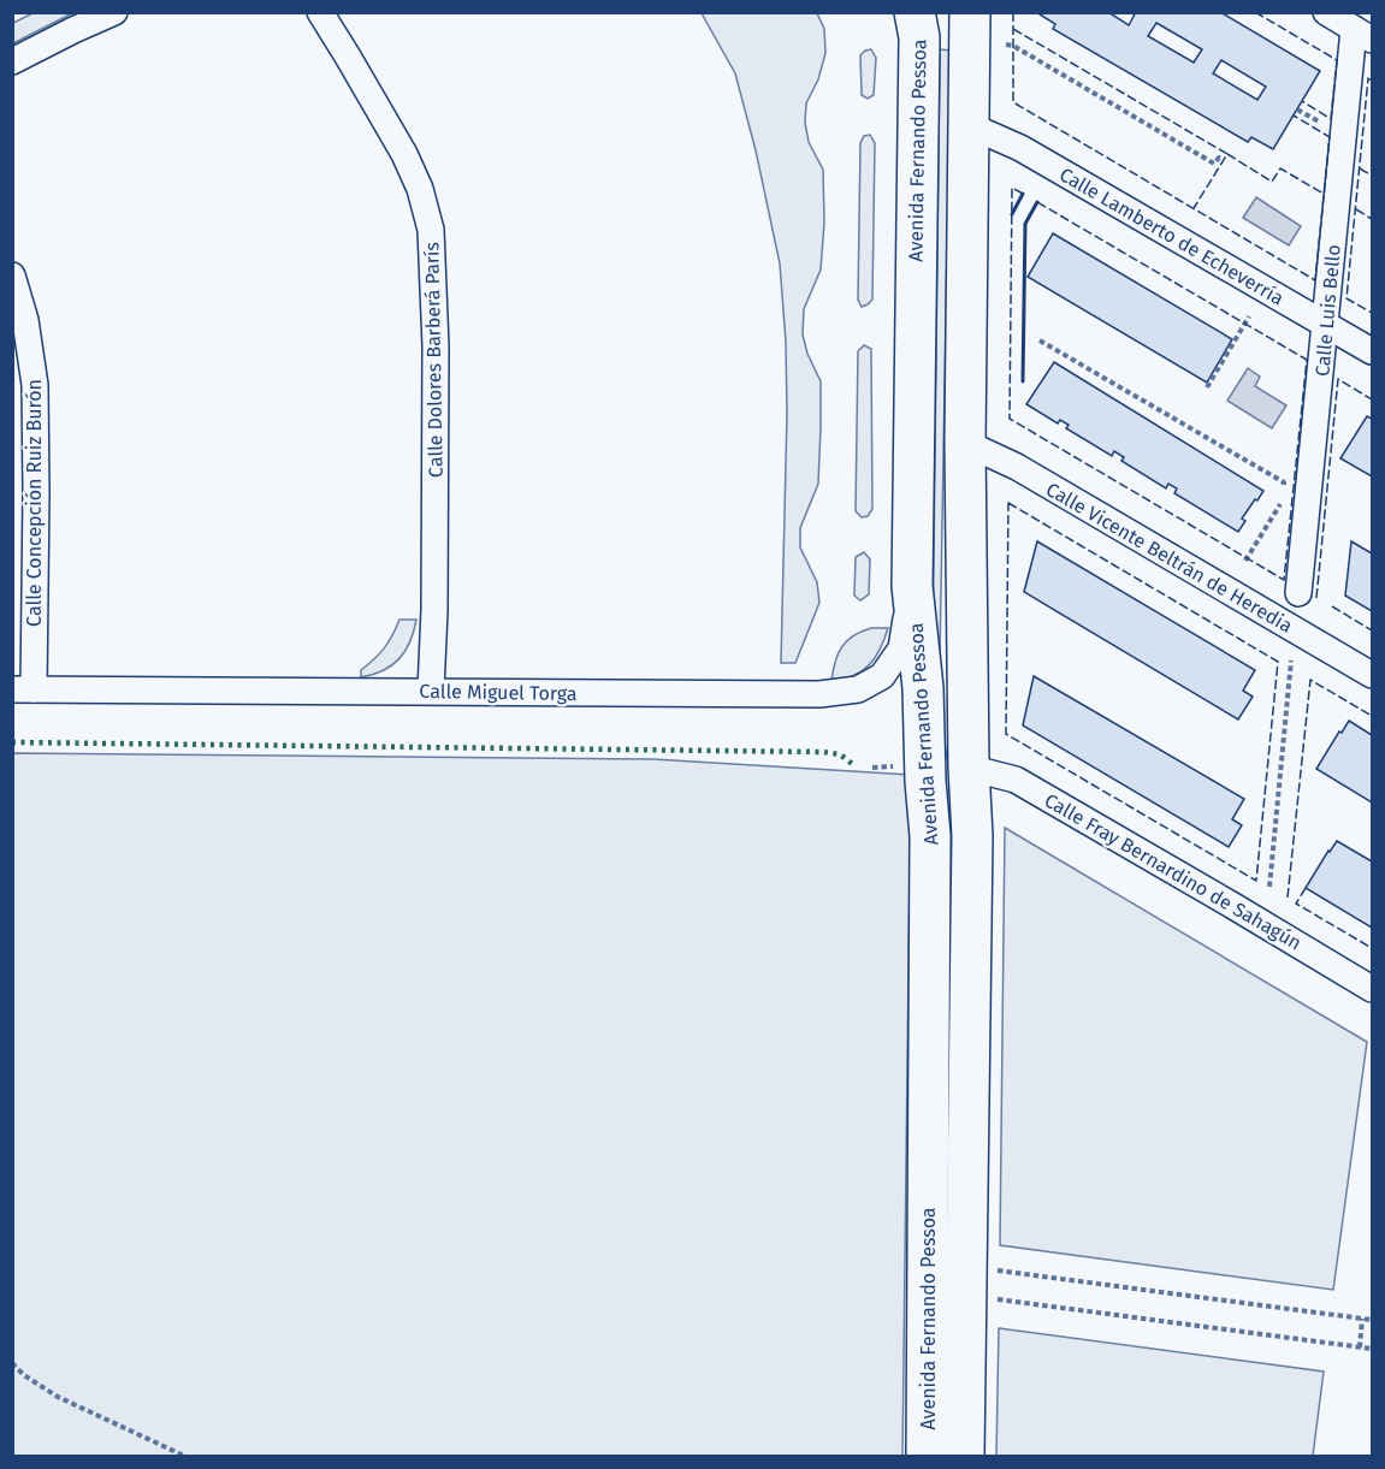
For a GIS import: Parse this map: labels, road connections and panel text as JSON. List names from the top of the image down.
{
  "streets": {
    "main road": ["Avenida Fernando Pessoa"],
    "street": [
      "Calle Lamberto de Echeverría",
      "Calle Luis Bello",
      "Calle Dolores Barberá París",
      "Calle Concepción Ruiz Burón",
      "Calle Vicente Beltrán de Heredia",
      "Calle Miguel Torga",
      "Calle Fray Bernardino de Sahagún"
    ]
  },
  "crossings": [
    ["Avenida Fernando Pessoa", "Calle Lamberto de Echeverría"],
    ["Avenida Fernando Pessoa", "Calle Vicente Beltrán de Heredia"],
    ["Avenida Fernando Pessoa", "Calle Miguel Torga"],
    ["Avenida Fernando Pessoa", "Calle Fray Bernardino de Sahagún"],
    ["Calle Lamberto de Echeverría", "Calle Luis Bello"],
    ["Calle Dolores Barberá París", "Calle Miguel Torga"],
    ["Calle Concepción Ruiz Burón", "Calle Miguel Torga"]
  ]
}
